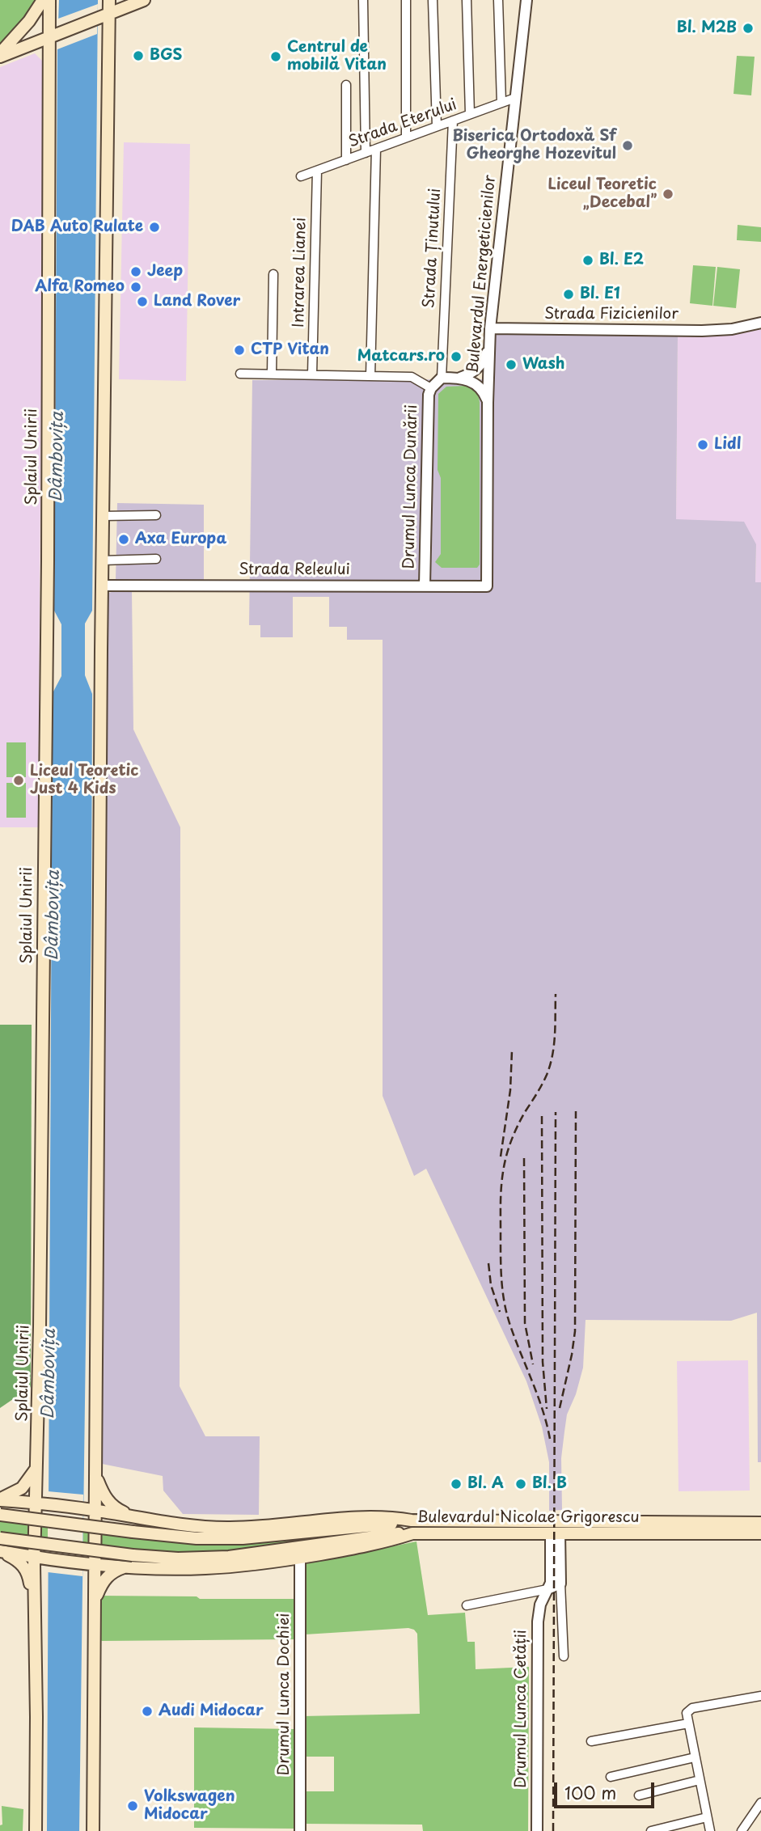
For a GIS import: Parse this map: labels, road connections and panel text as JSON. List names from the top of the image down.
{
  "streets": {
    "main road": ["Splaiul Unirii", "Bulevardul Nicolae Grigorescu"],
    "street": [
      "Strada Eterului",
      "Strada Ținutului",
      "Intrarea Lianei",
      "Bulevardul Energeticienilor",
      "Strada Fizicienilor",
      "Drumul Lunca Dunării",
      "Strada Releului",
      "Drumul Lunca Dochiei",
      "Drumul Lunca Cetății"
    ]
  },
  "crossings": [
    ["Strada Eterului", "Strada Ținutului"],
    ["Strada Eterului", "Intrarea Lianei"],
    ["Strada Eterului", "Bulevardul Energeticienilor"],
    ["Strada Ținutului", "Drumul Lunca Dunării"],
    ["Bulevardul Energeticienilor", "Strada Fizicienilor"],
    ["Bulevardul Energeticienilor", "Strada Releului"],
    ["Splaiul Unirii", "Bulevardul Nicolae Grigorescu"],
    ["Drumul Lunca Dunării", "Strada Releului"],
    ["Bulevardul Nicolae Grigorescu", "Drumul Lunca Dochiei"],
    ["Bulevardul Nicolae Grigorescu", "Drumul Lunca Cetății"]
  ],
  "water": ["Dâmbovița"],
  "places": [
    "Bl. M2B",
    "BGS",
    "Centrul de mobilă Vitan",
    "Biserica Ortodoxă Sf Gheorghe Hozevitul",
    "Liceul Teoretic „Decebal”",
    "DAB Auto Rulate",
    "Bl. E2",
    "Jeep",
    "Alfa Romeo",
    "Bl. E1",
    "Land Rover",
    "CTP Vitan",
    "Matcars.ro",
    "Wash",
    "Lidl",
    "Axa Europa",
    "Liceul Teoretic Just 4 Kids",
    "Bl. A",
    "Bl. B",
    "Audi Midocar",
    "Volkswagen Midocar"
  ],
  "scale_bar": "100 m"
}
